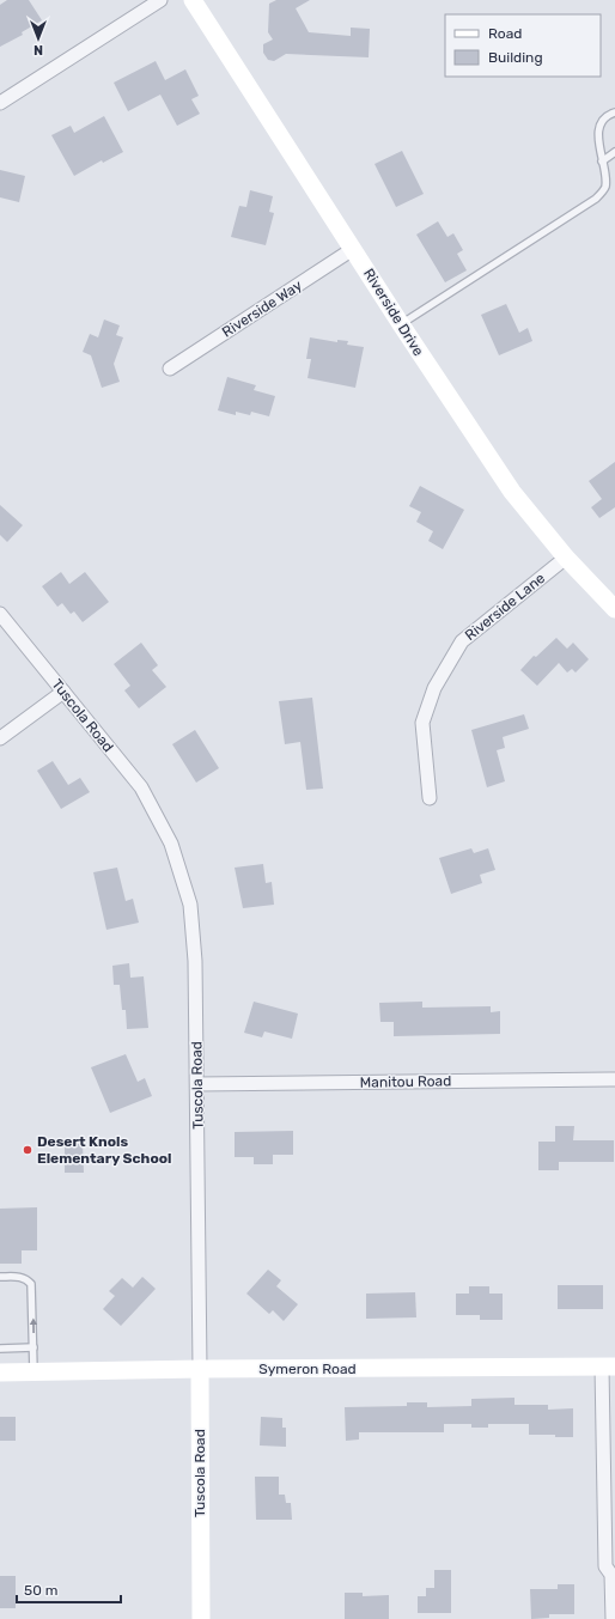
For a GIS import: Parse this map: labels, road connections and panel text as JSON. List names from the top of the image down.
{
  "streets": {
    "street": [
      "Riverside Way",
      "Riverside Drive",
      "Riverside Lane",
      "Tuscola Road",
      "Manitou Road",
      "Symeron Road"
    ]
  },
  "crossings": [
    ["Riverside Way", "Riverside Drive"],
    ["Riverside Drive", "Riverside Lane"],
    ["Tuscola Road", "Manitou Road"],
    ["Tuscola Road", "Symeron Road"]
  ],
  "places": ["Desert Knols Elementary School"],
  "legend": ["Road", "Building"],
  "scale_bar": "50 m",
  "north": "bottom"
}
